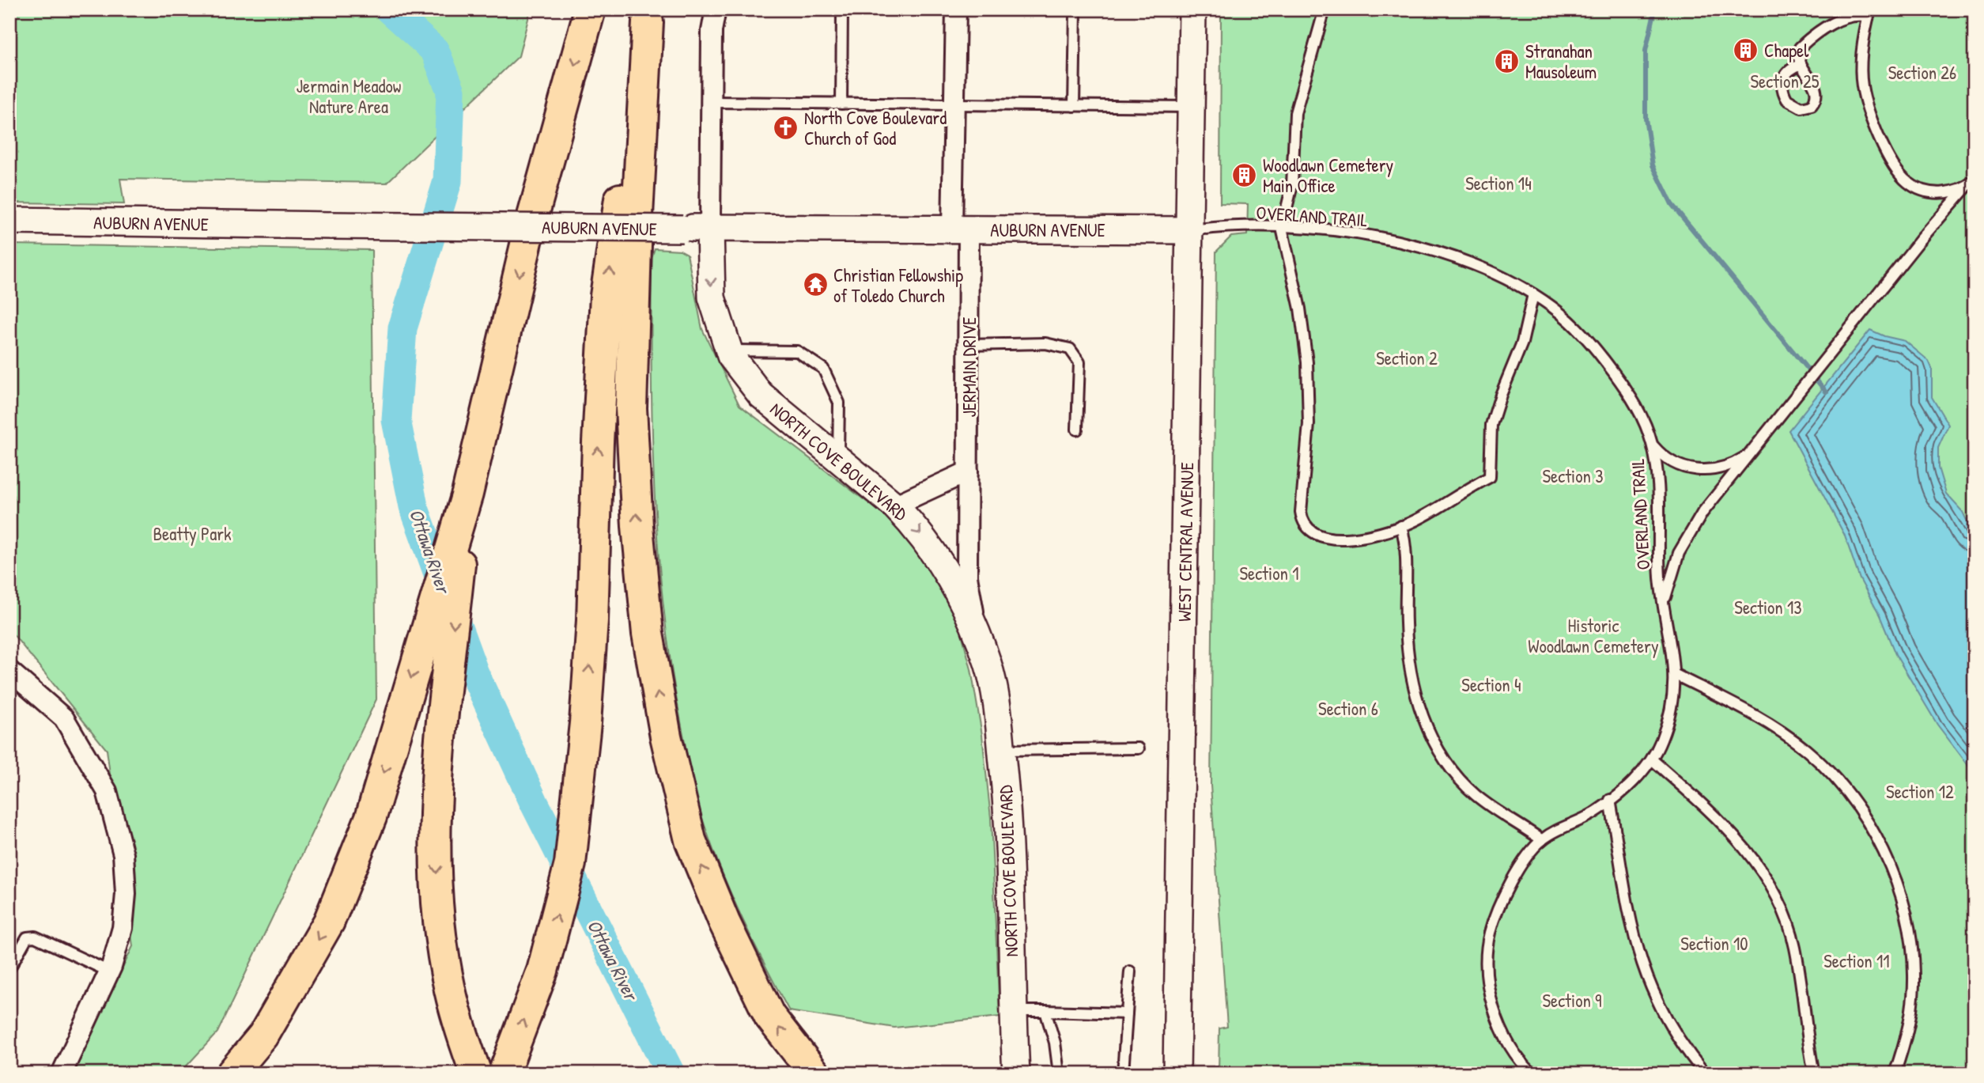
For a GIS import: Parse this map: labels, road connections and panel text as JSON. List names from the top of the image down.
{
  "streets": {
    "street": [
      "AUBURN AVENUE",
      "JERMAIN DRIVE",
      "NORTH COVE BOULEVARD",
      "WEST CENTRAL AVENUE"
    ],
    "lane": ["OVERLAND TRAIL"]
  },
  "crossings": [
    ["OVERLAND TRAIL", "AUBURN AVENUE"],
    ["OVERLAND TRAIL", "WEST CENTRAL AVENUE"],
    ["AUBURN AVENUE", "JERMAIN DRIVE"],
    ["AUBURN AVENUE", "NORTH COVE BOULEVARD"],
    ["AUBURN AVENUE", "WEST CENTRAL AVENUE"],
    ["JERMAIN DRIVE", "NORTH COVE BOULEVARD"]
  ],
  "water": ["Ottawa River"],
  "parks": [
    "Section 26",
    "Section 25",
    "Jermain Meadow Nature Area",
    "Section 14",
    "Section 2",
    "Section 3",
    "Beatty Park",
    "Section 1",
    "Section 13",
    "Historic Woodlawn Cemetery",
    "Section 4",
    "Section 6",
    "Section 12",
    "Section 10",
    "Section 11",
    "Section 9"
  ],
  "places": {
    "building": ["Chapel", "Stranahan Mausoleum", "Woodlawn Cemetery Main Office"],
    "church": ["North Cove Boulevard Church of God"],
    "temple": ["Christian Fellowship of Toledo Church"]
  }
}
